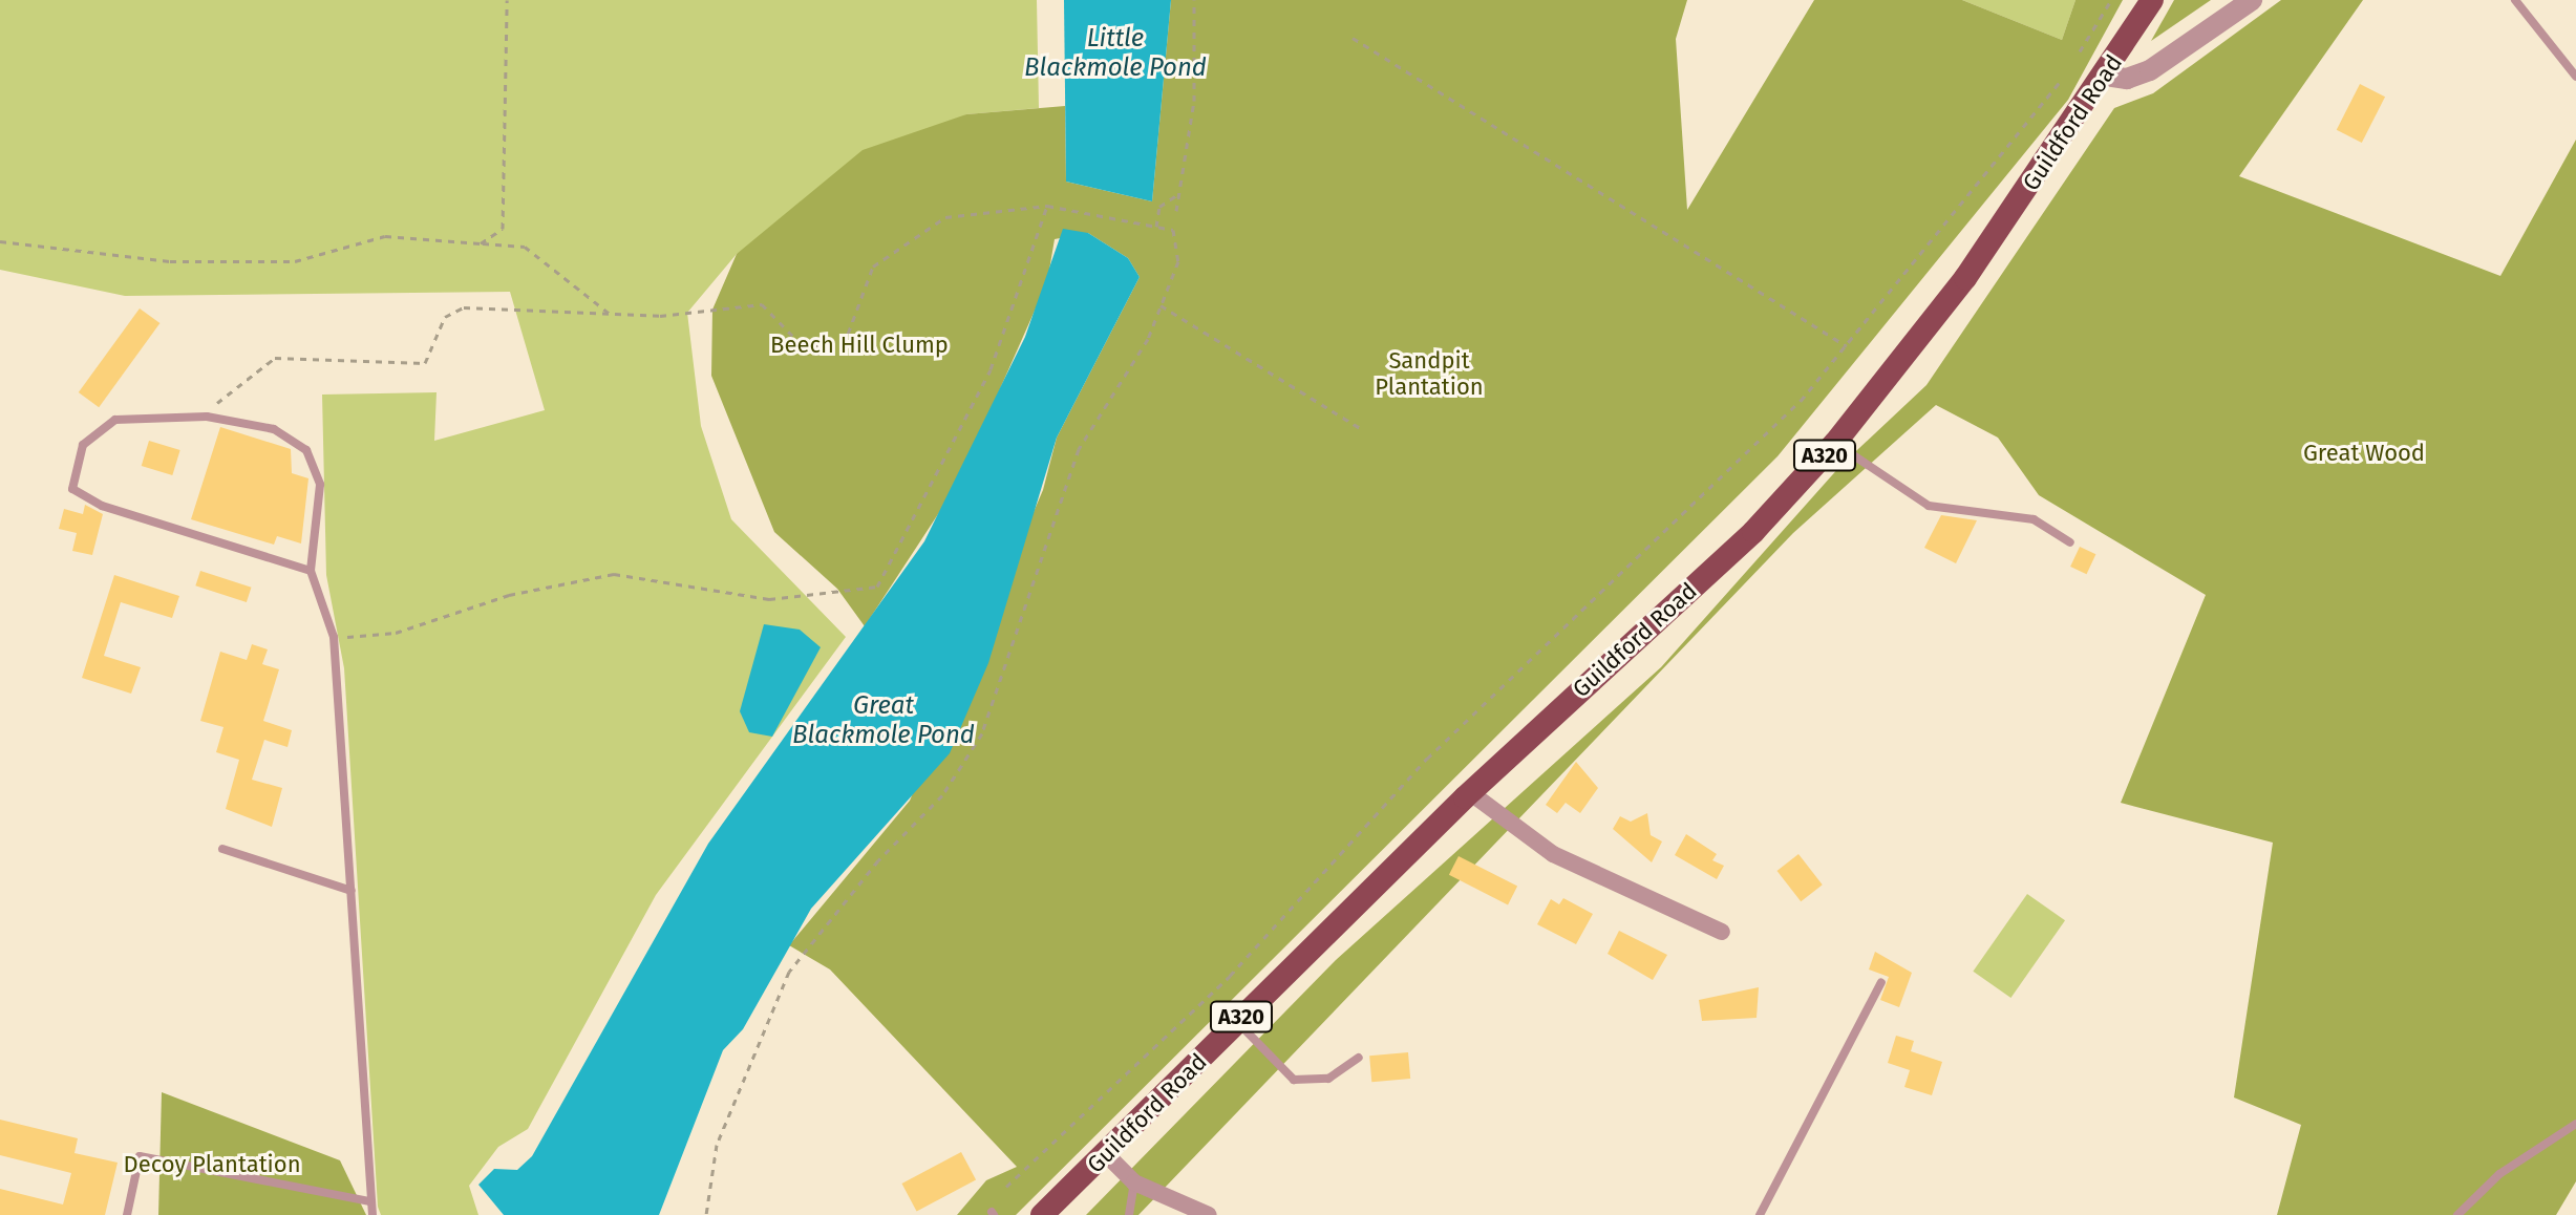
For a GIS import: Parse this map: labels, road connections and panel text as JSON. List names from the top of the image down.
{
  "streets": {
    "main road": ["Guildford Road", "A320"]
  },
  "water": ["Little Blackmole Pond", "Great Blackmole Pond"],
  "parks": [
    "Beech Hill Clump",
    "Sandpit Plantation",
    "Great Wood",
    "Decoy Plantation"
  ]
}
